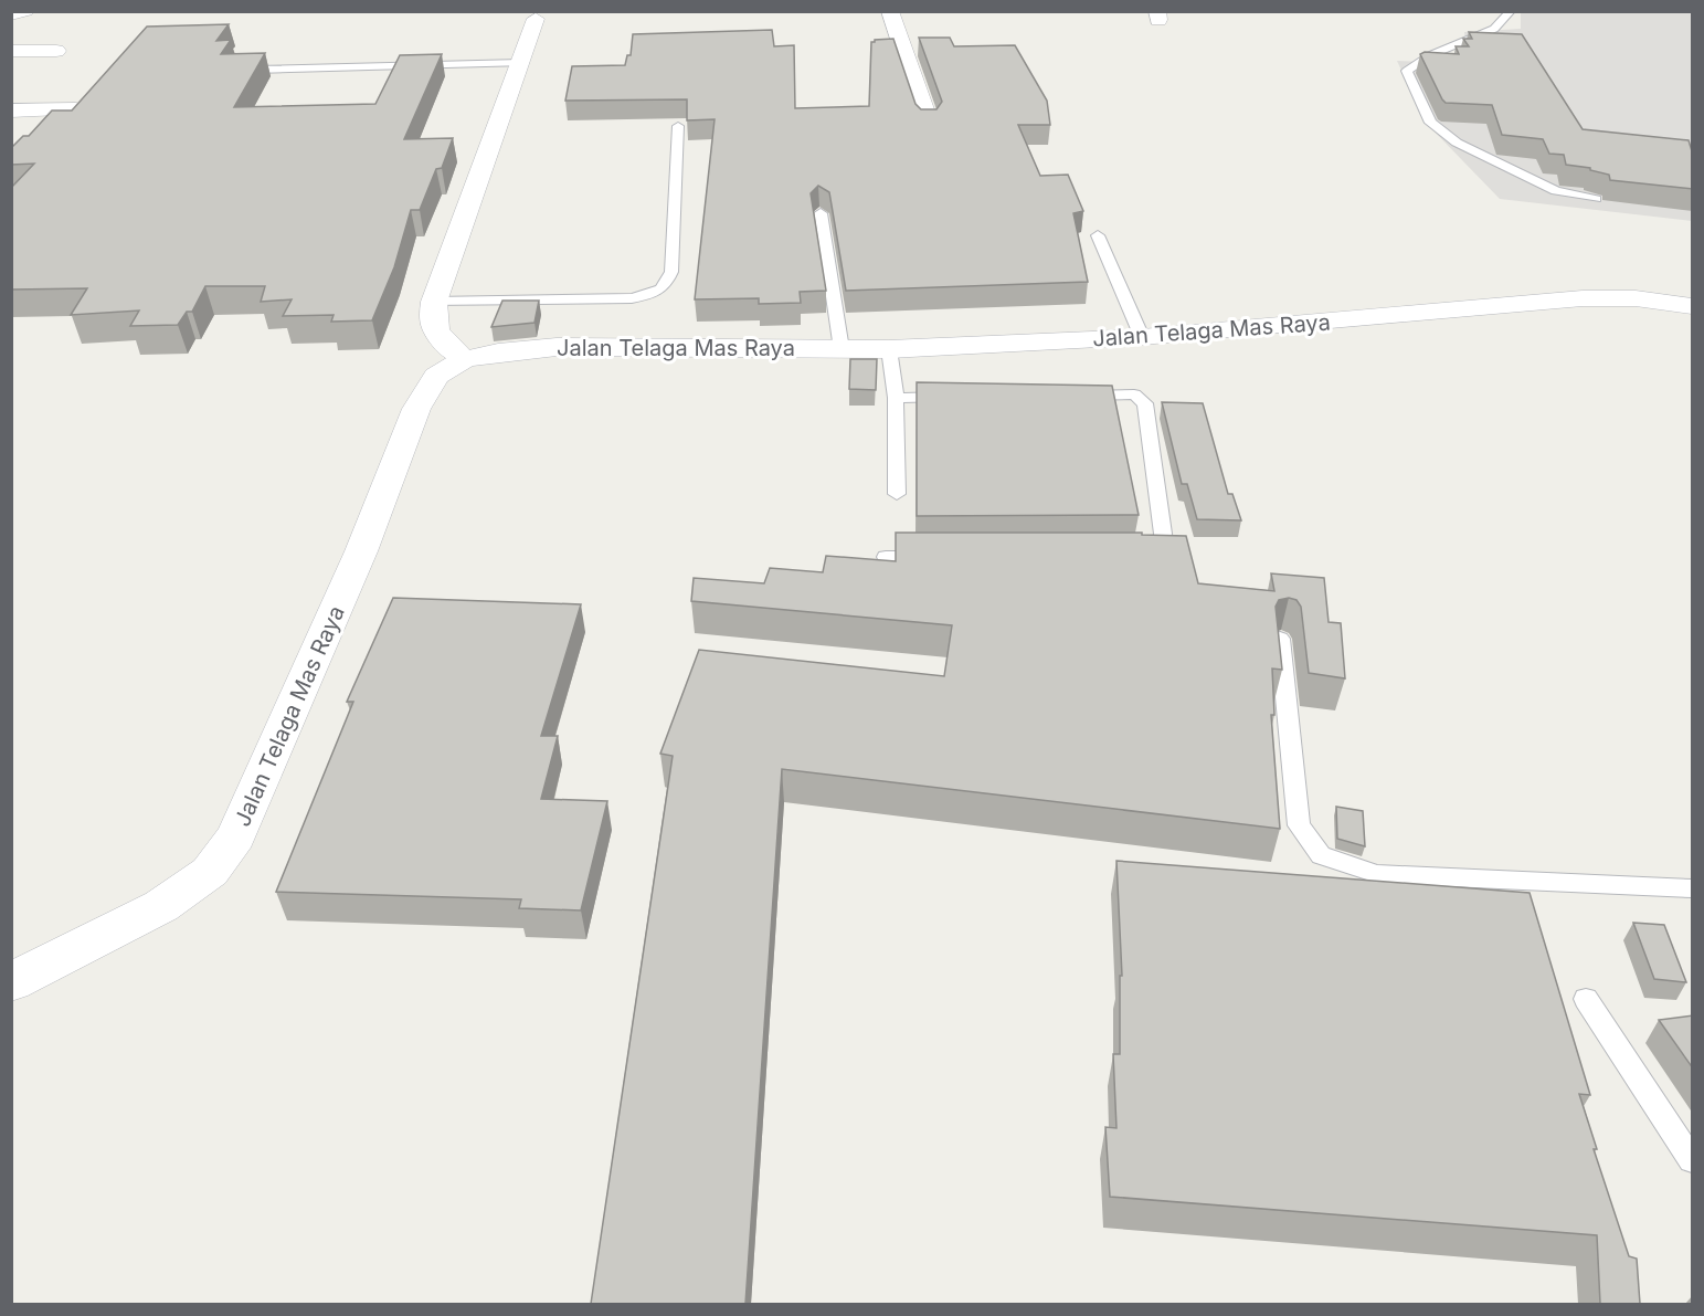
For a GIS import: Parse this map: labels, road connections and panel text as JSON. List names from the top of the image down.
{
  "streets": {
    "main road": ["Jalan Telaga Mas Raya"]
  }
}
